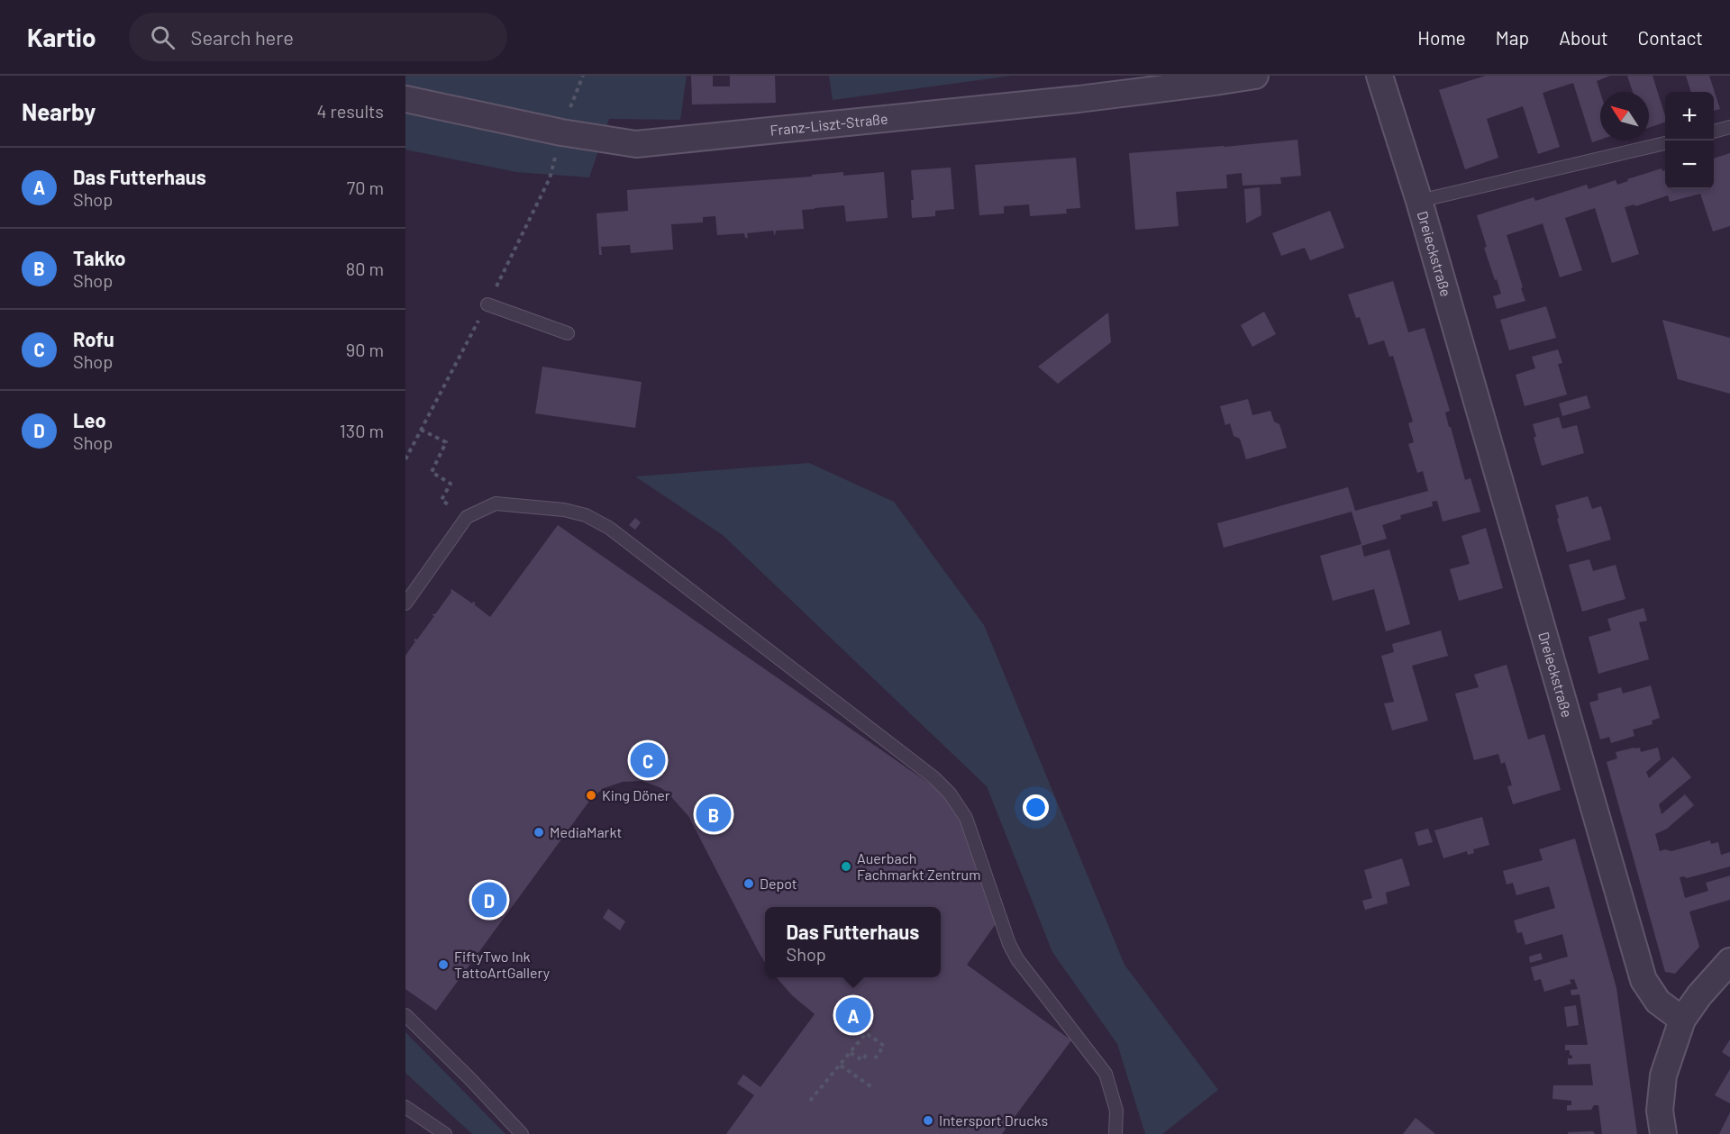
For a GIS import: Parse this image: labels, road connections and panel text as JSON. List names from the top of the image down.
{
  "streets": {
    "street": ["Franz-Liszt-Straße", "Dreieckstraße"]
  },
  "places": [
    "King Döner",
    "MediaMarkt",
    "Auerbach Fachmarkt Zentrum",
    "Depot",
    "FiftyTwo Ink TattoArtGallery",
    "Intersport Drucks"
  ],
  "north": "top left",
  "page": {
    "header": "Kartio",
    "search": "Search here",
    "nav": [
      "Home",
      "Map",
      "About",
      "Contact"
    ],
    "heading": ["Nearby", "4 results"],
    "map_buttons": ["+", "−"],
    "list": [
      {
        "mark": "A",
        "name": "Das Futterhaus",
        "note": "Shop",
        "value": "70 m"
      },
      {
        "mark": "B",
        "name": "Takko",
        "note": "Shop",
        "value": "80 m"
      },
      {
        "mark": "C",
        "name": "Rofu",
        "note": "Shop",
        "value": "90 m"
      },
      {
        "mark": "D",
        "name": "Leo",
        "note": "Shop",
        "value": "130 m"
      }
    ],
    "pins": [
      "C",
      "B",
      "D",
      "A"
    ],
    "popup": ["Das Futterhaus", "Shop"]
  }
}
